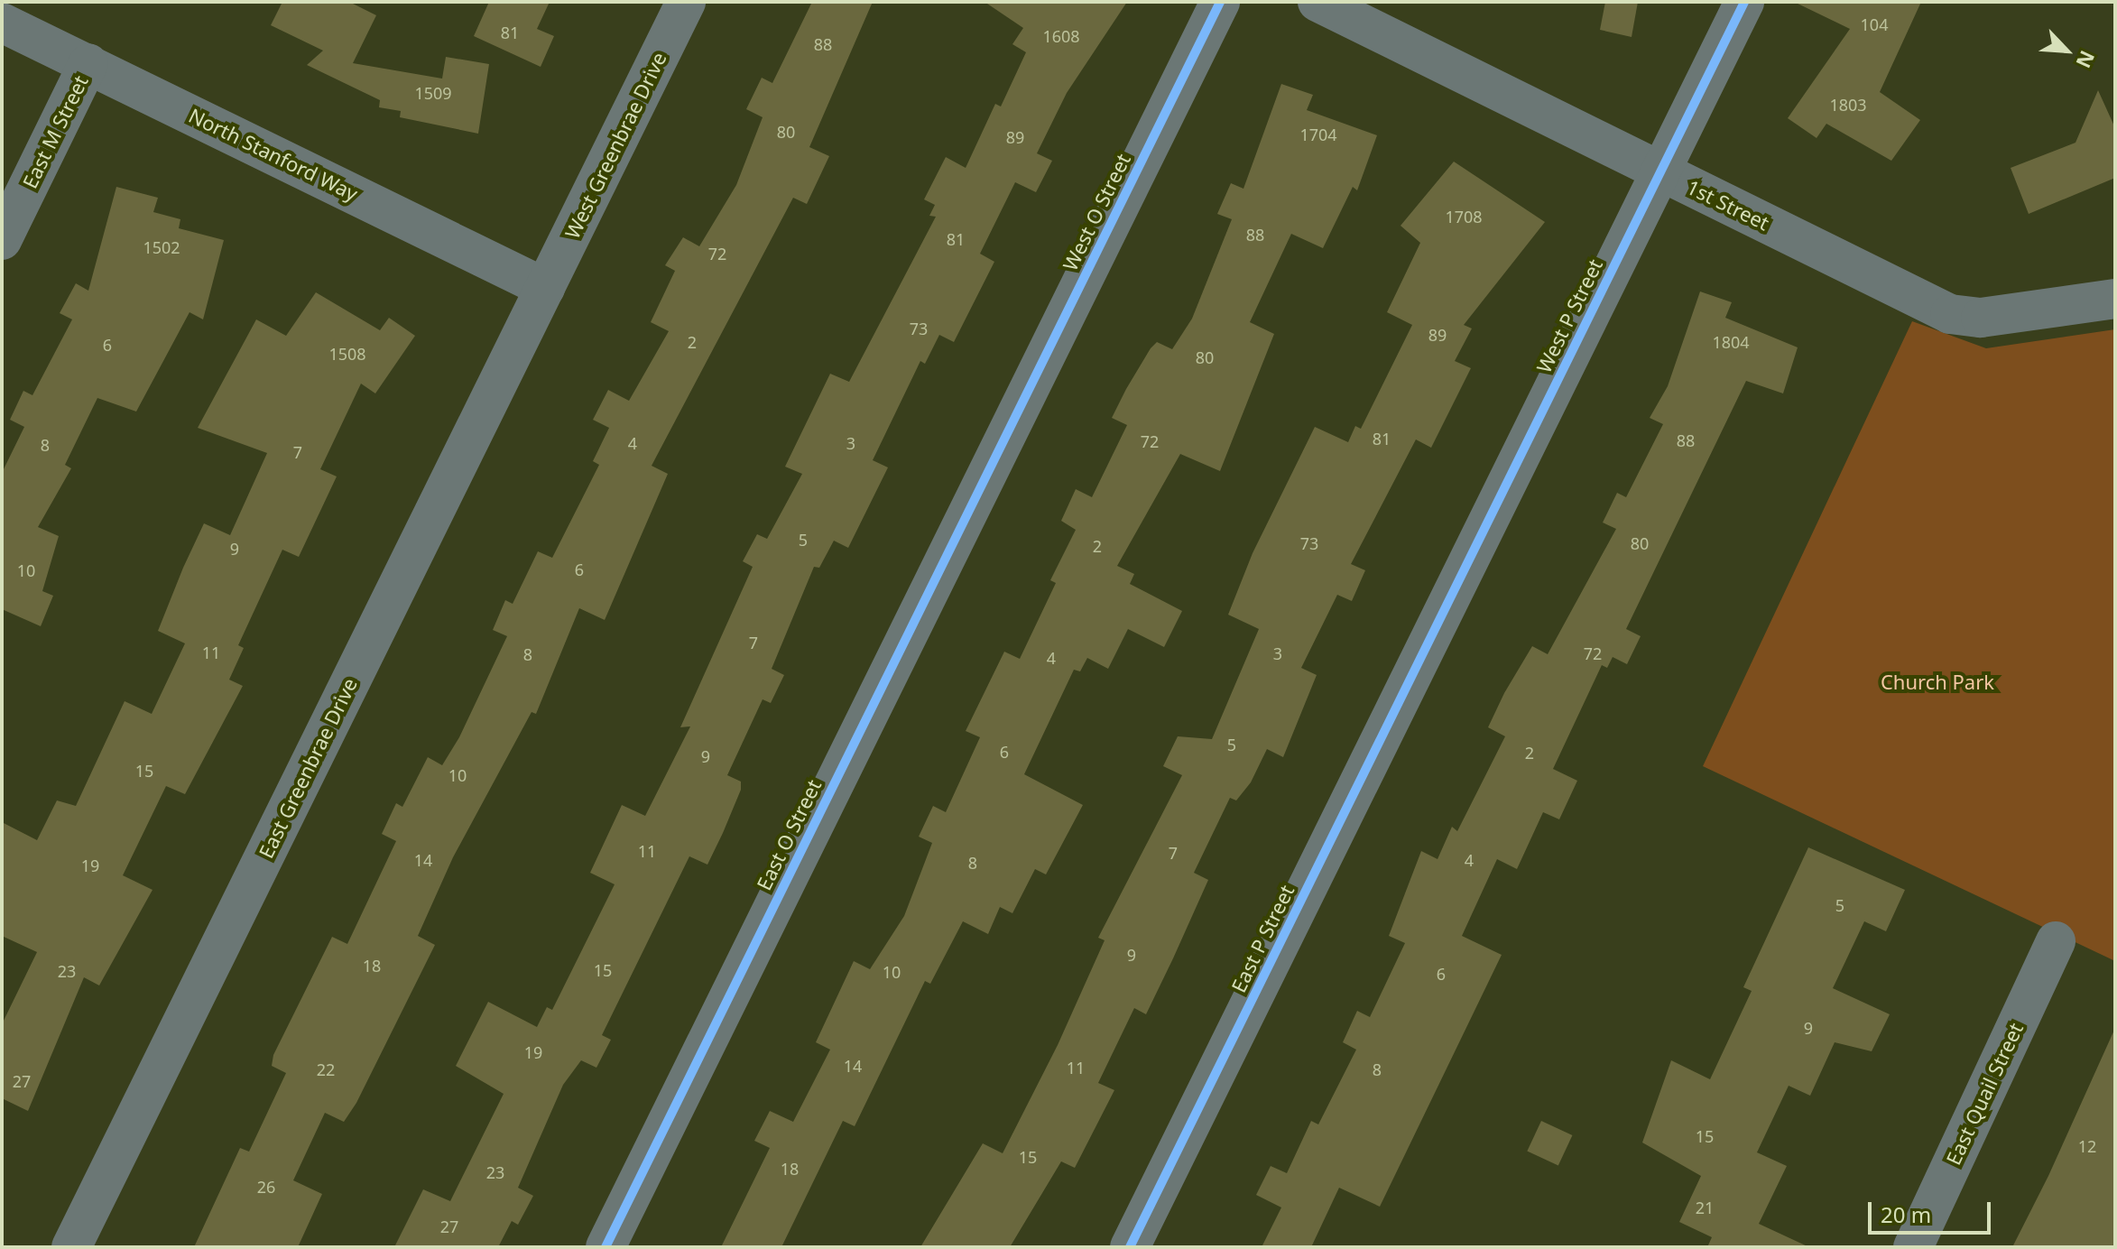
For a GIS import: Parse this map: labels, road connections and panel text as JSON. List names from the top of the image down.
{
  "streets": {
    "street": [
      "East M Street",
      "West Greenbrae Drive",
      "North Stanford Way",
      "1st Street",
      "West O Street",
      "West P Street",
      "East Greenbrae Drive",
      "East O Street",
      "East P Street",
      "East Quail Street"
    ]
  },
  "crossings": [
    ["East M Street", "North Stanford Way"],
    ["West Greenbrae Drive", "North Stanford Way"],
    ["West Greenbrae Drive", "East Greenbrae Drive"],
    ["North Stanford Way", "East Greenbrae Drive"],
    ["1st Street", "West P Street"],
    ["West O Street", "East O Street"],
    ["West P Street", "East P Street"]
  ],
  "parks": ["Church Park"],
  "house_numbers": [
    "104",
    "81",
    "1608",
    "88",
    "1509",
    "1803",
    "80",
    "1704",
    "89",
    "1708",
    "88",
    "81",
    "1502",
    "72",
    "73",
    "89",
    "2",
    "1804",
    "6",
    "1508",
    "80",
    "81",
    "88",
    "72",
    "4",
    "3",
    "8",
    "7",
    "5",
    "73",
    "80",
    "2",
    "9",
    "6",
    "10",
    "7",
    "11",
    "3",
    "72",
    "8",
    "4",
    "5",
    "6",
    "2",
    "9",
    "15",
    "10",
    "11",
    "7",
    "14",
    "4",
    "8",
    "19",
    "5",
    "9",
    "18",
    "15",
    "23",
    "10",
    "6",
    "9",
    "19",
    "14",
    "11",
    "22",
    "8",
    "27",
    "15",
    "12",
    "15",
    "18",
    "23",
    "26",
    "21",
    "27"
  ],
  "scale_bar": "20 m",
  "north": "bottom right"
}
